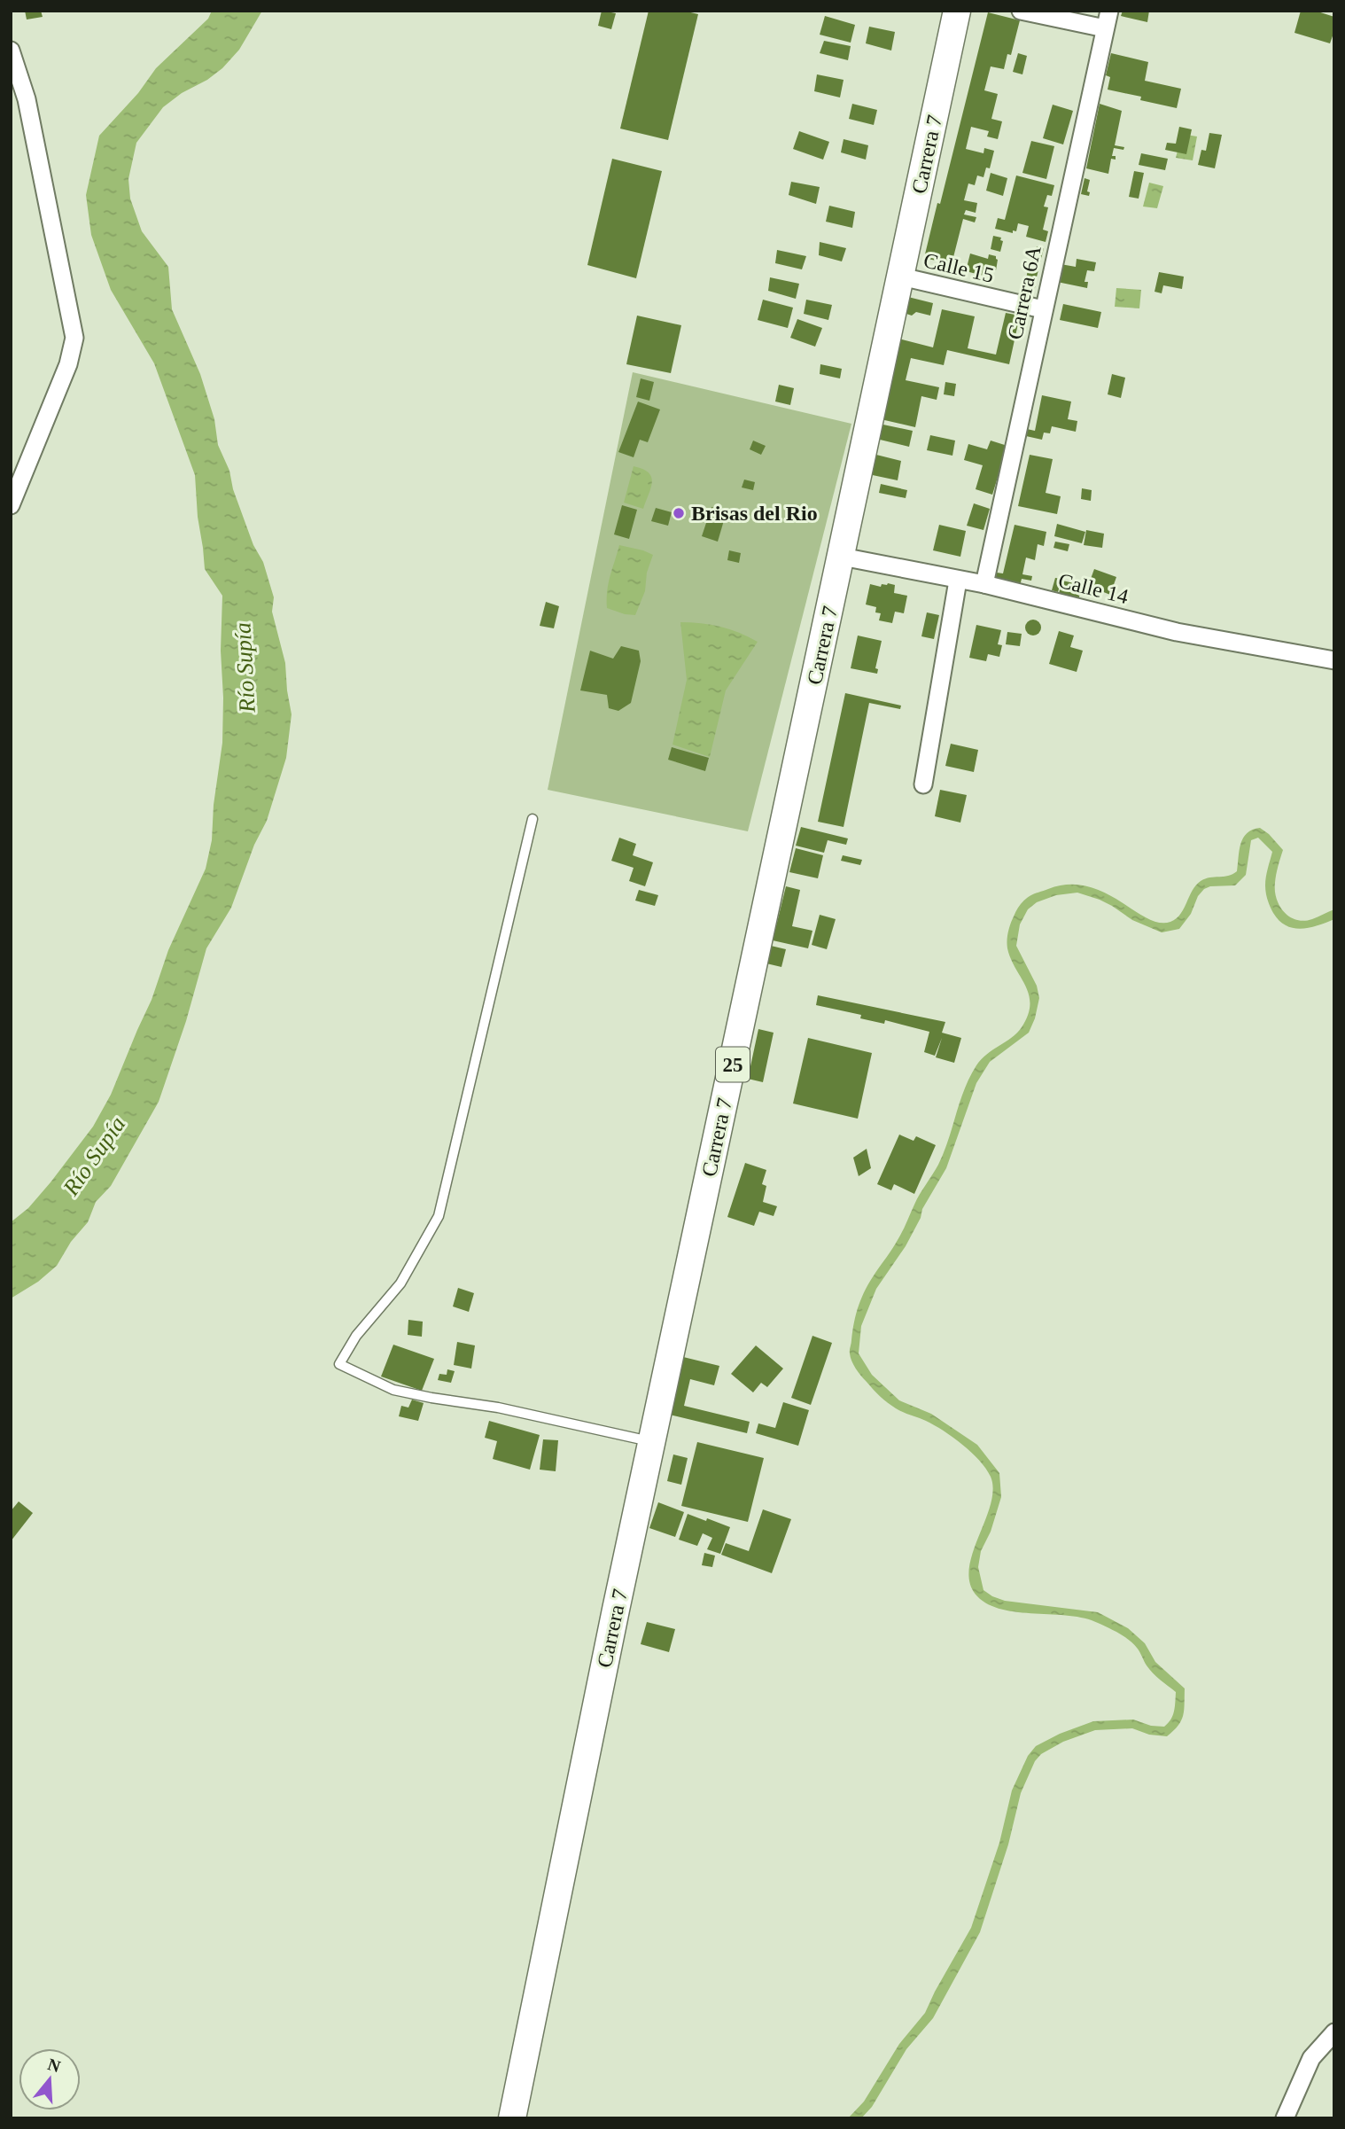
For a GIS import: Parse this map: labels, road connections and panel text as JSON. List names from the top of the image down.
{
  "streets": {
    "main road": ["Carrera 7", "25"],
    "street": ["Calle 15", "Carrera 6A", "Calle 14"]
  },
  "crossings": [
    ["Carrera 7", "Calle 15"],
    ["Carrera 7", "Calle 14"],
    ["Calle 15", "Carrera 6A"],
    ["Carrera 6A", "Calle 14"]
  ],
  "water": ["Río Supía"],
  "places": ["Brisas del Rio"],
  "north": "top"
}
